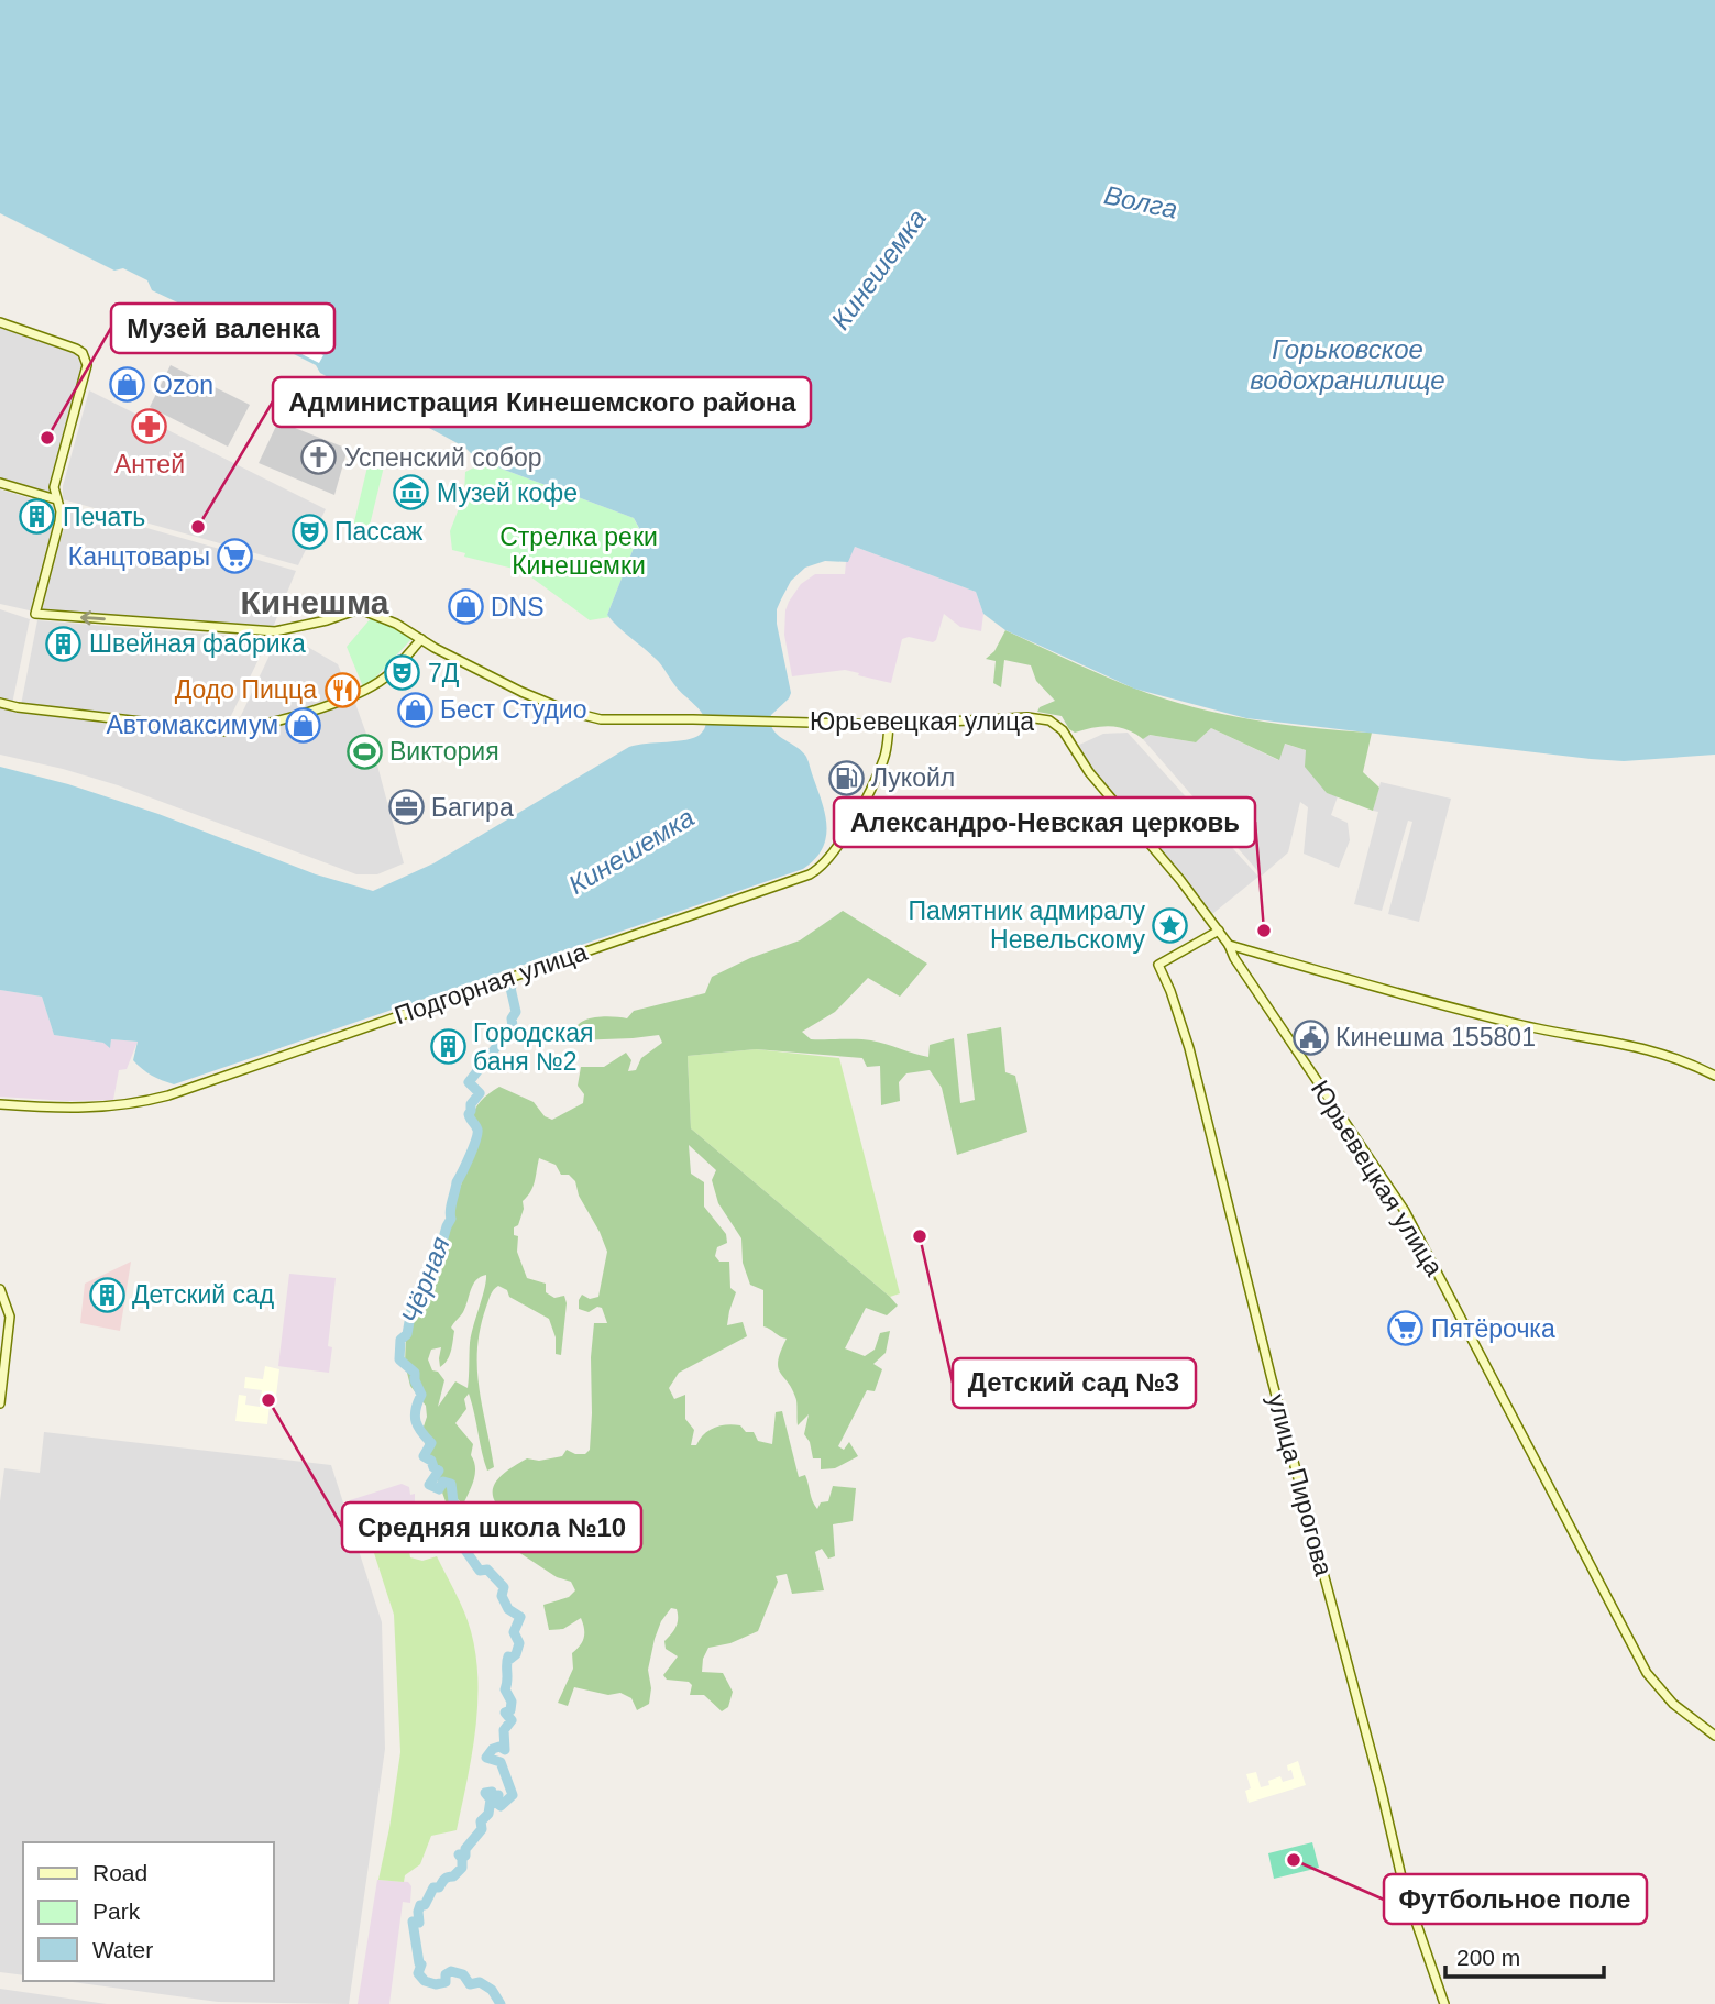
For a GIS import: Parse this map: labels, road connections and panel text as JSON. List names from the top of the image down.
{
  "streets": {
    "street": ["Юрьевецкая улица", "Подгорная улица", "улица Пирогова"]
  },
  "crossings": [
    ["Юрьевецкая улица", "Подгорная улица"],
    ["Юрьевецкая улица", "улица Пирогова"]
  ],
  "districts": ["Кинешма"],
  "water": [
    "Волга",
    "Кинешемка",
    "Горьковское водохранилище",
    "Чёрная"
  ],
  "parks": ["Стрелка реки Кинешемки"],
  "places": {
    "shop": [
      "Ozon",
      "DNS",
      "Бест Студио",
      "Автомаксимум"
    ],
    "pharmacy": ["Антей"],
    "other": [
      "Музей валенка",
      "Администрация Кинешемского района",
      "Александро-Невская церковь",
      "Детский сад №3",
      "Средняя школа №10",
      "Футбольное поле"
    ],
    "church": ["Успенский собор"],
    "museum": ["Музей кофе"],
    "building": [
      "Печать",
      "Швейная фабрика",
      "Городская баня №2",
      "Детский сад"
    ],
    "theatre": ["Пассаж", "7Д"],
    "supermarket": ["Канцтовары", "Пятёрочка"],
    "restaurant": ["Додо Пицца"],
    "sports": ["Виктория"],
    "fuel station": ["Лукойл"],
    "office": ["Багира"],
    "place": ["Памятник адмиралу Невельскому"],
    "public building": ["Кинешма 155801"]
  },
  "legend": ["Road", "Park", "Water"],
  "scale_bar": "200 m"
}
